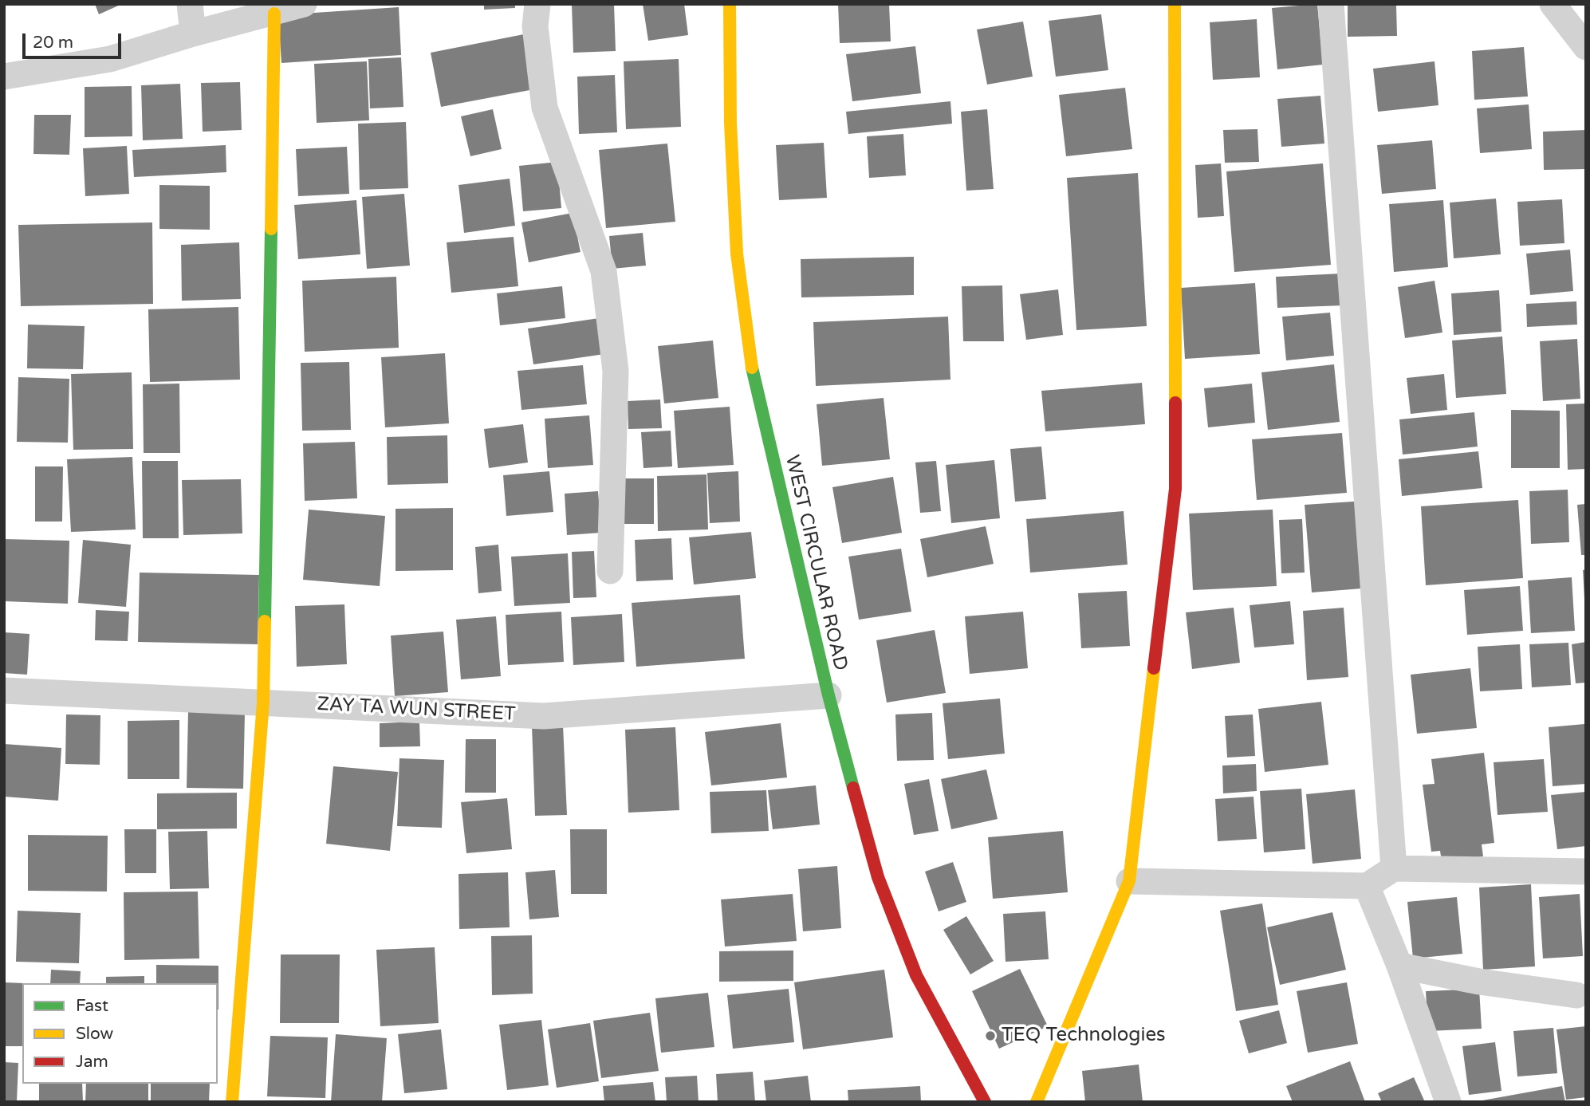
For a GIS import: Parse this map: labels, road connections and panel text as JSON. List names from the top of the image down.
{
  "streets": {
    "street": ["WEST CIRCULAR ROAD", "ZAY TA WUN STREET"]
  },
  "crossings": [
    ["WEST CIRCULAR ROAD", "ZAY TA WUN STREET"]
  ],
  "places": ["TEQ Technologies"],
  "legend": ["Fast", "Slow", "Jam"],
  "scale_bar": "20 m"
}
